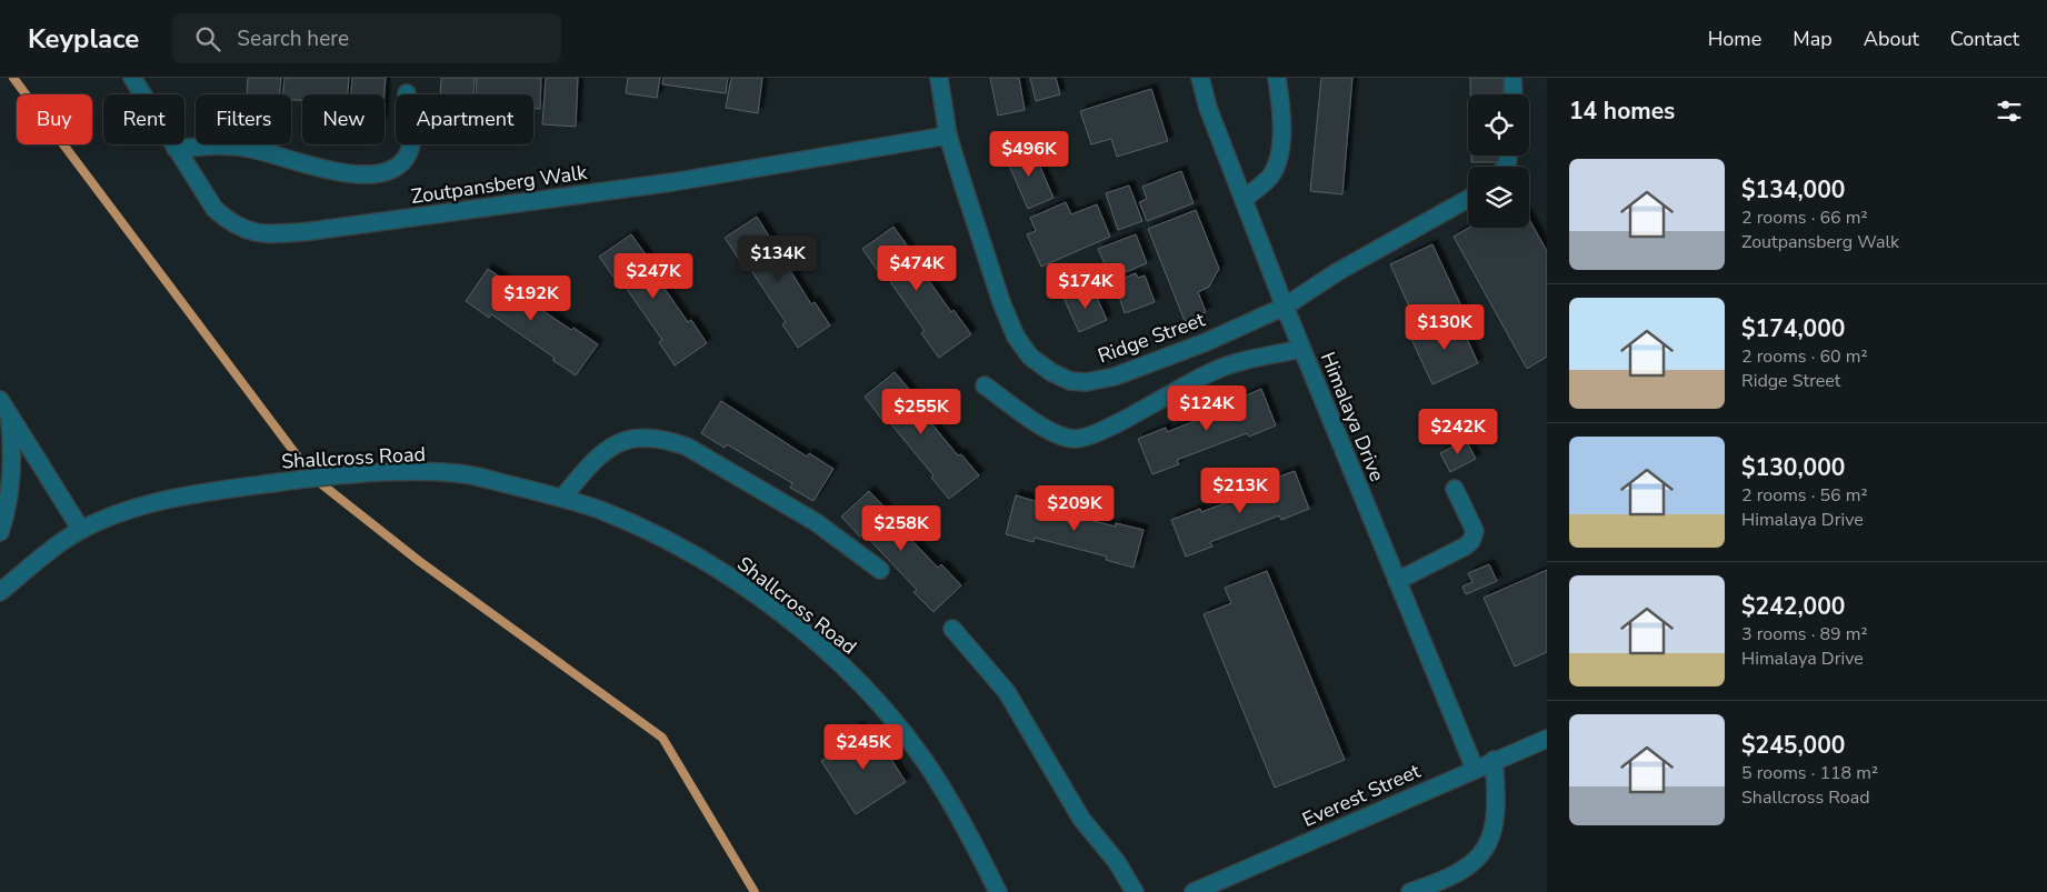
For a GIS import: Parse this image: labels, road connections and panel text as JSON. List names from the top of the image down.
{
  "streets": {
    "street": [
      "Zoutpansberg Walk",
      "Ridge Street",
      "Himalaya Drive",
      "Shallcross Road",
      "Everest Street"
    ]
  },
  "crossings": [
    ["Zoutpansberg Walk", "Ridge Street"],
    ["Ridge Street", "Himalaya Drive"],
    ["Himalaya Drive", "Everest Street"]
  ],
  "page": {
    "header": "Keyplace",
    "search": "Search here",
    "nav": [
      "Home",
      "Map",
      "About",
      "Contact"
    ],
    "heading": "14 homes",
    "chip": [
      "Buy",
      "Rent",
      "Filters",
      "New",
      "Apartment"
    ],
    "price": [
      "$496K",
      "$134K",
      "$474K",
      "$247K",
      "$174K",
      "$192K",
      "$130K",
      "$124K",
      "$255K",
      "$242K",
      "$213K",
      "$209K",
      "$258K",
      "$245K"
    ],
    "list": [
      {
        "name": "$134,000",
        "note": "2 rooms · 66 m² · Zoutpansberg Walk"
      },
      {
        "name": "$174,000",
        "note": "2 rooms · 60 m² · Ridge Street"
      },
      {
        "name": "$130,000",
        "note": "2 rooms · 56 m² · Himalaya Drive"
      },
      {
        "name": "$242,000",
        "note": "3 rooms · 89 m² · Himalaya Drive"
      },
      {
        "name": "$245,000",
        "note": "5 rooms · 118 m² · Shallcross Road"
      }
    ]
  }
}
